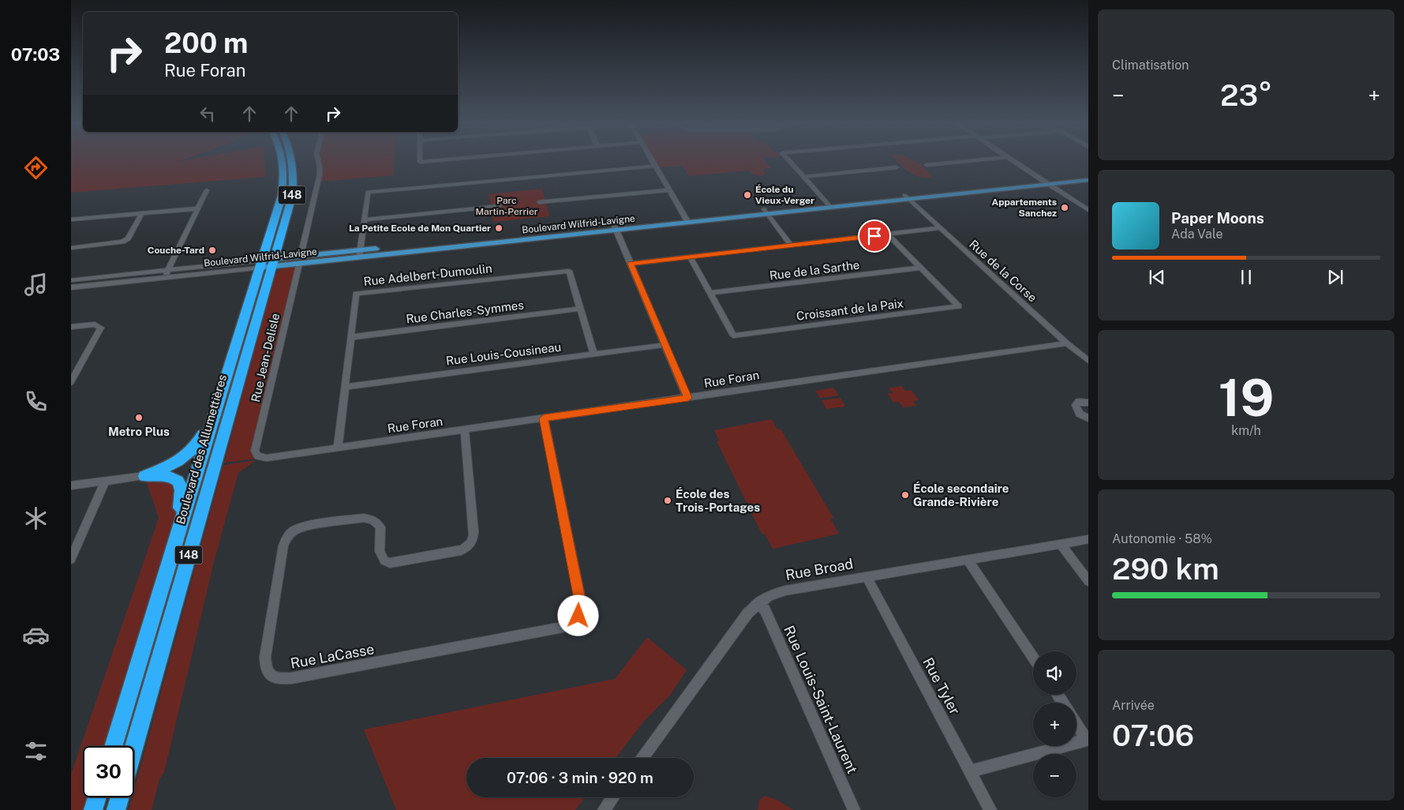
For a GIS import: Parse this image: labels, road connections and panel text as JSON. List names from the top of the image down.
{
  "streets": {
    "highway": ["148", "Boulevard des Allumettières"],
    "main road": ["Boulevard Wilfrid-Lavigne"],
    "street": [
      "Rue de la Sarthe",
      "Rue de la Corse",
      "Rue Adelbert-Dumoulin",
      "Croissant de la Paix",
      "Rue Charles-Symmes",
      "Rue Louis-Cousineau",
      "Rue Jean-Delisle",
      "Rue Foran",
      "Rue Broad",
      "Rue LaCasse",
      "Rue Tyler",
      "Rue Louis-Saint-Laurent"
    ]
  },
  "crossings": [
    ["Boulevard Wilfrid-Lavigne", "Rue de la Corse"],
    ["Boulevard Wilfrid-Lavigne", "Rue Jean-Delisle"],
    ["Boulevard Wilfrid-Lavigne", "Boulevard des Allumettières"],
    ["Rue de la Sarthe", "Croissant de la Paix"],
    ["Rue de la Corse", "Rue Foran"],
    ["Rue Adelbert-Dumoulin", "Rue Charles-Symmes"],
    ["Rue Adelbert-Dumoulin", "Rue Louis-Cousineau"],
    ["Rue Adelbert-Dumoulin", "Rue Foran"],
    ["Rue Jean-Delisle", "Rue Foran"],
    ["Rue Foran", "Rue LaCasse"],
    ["Rue Broad", "Rue Tyler"],
    ["Rue Broad", "Rue Louis-Saint-Laurent"]
  ],
  "parks": ["Parc Martin-Perrier"],
  "places": [
    "École du Vieux-Verger",
    "Appartements Sanchez",
    "La Petite Ecole de Mon Quartier",
    "Couche-Tard",
    "Metro Plus",
    "École secondaire Grande-Rivière",
    "École des Trois-Portages"
  ],
  "page": {
    "tabs": "07:03",
    "tile": [
      "Climatisation",
      ["19", "km/h"],
      ["Autonomie · 58%", "290 km"],
      ["Arrivée", "07:06"]
    ],
    "turn": ["200 m", "Rue Foran"],
    "heat": ["−", "23°", "+"],
    "song": ["Paper Moons", "Ada Vale"],
    "map_buttons": ["+", "−"],
    "limit": "30",
    "trip": "07:06 · 3 min · 920 m"
  }
}
